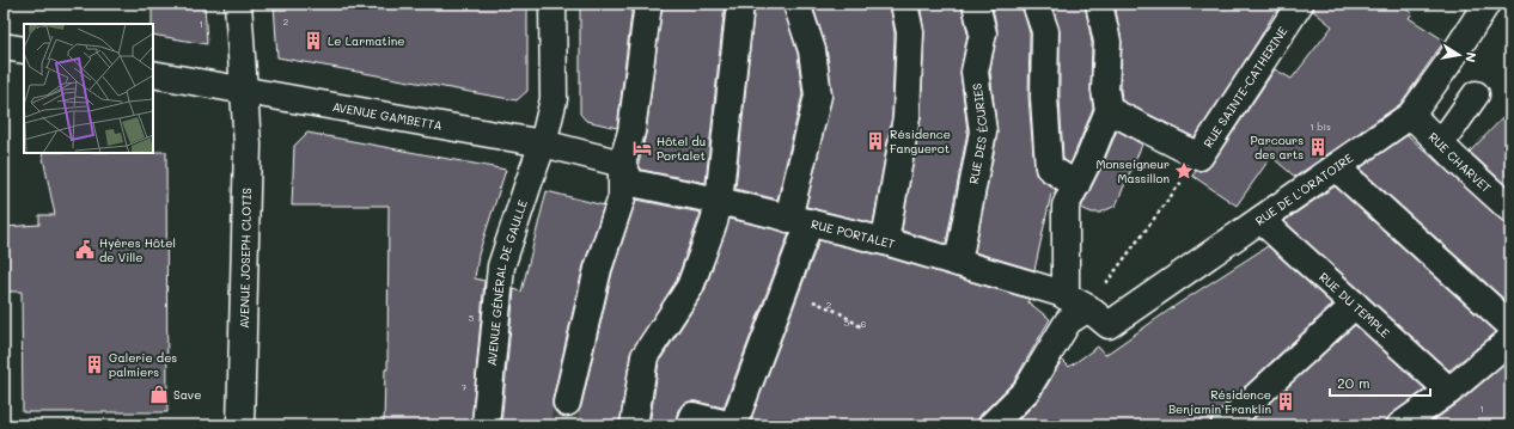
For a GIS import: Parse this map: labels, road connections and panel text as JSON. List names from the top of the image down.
{
  "streets": {
    "street": [
      "RUE SAINTE-CATHERINE",
      "AVENUE GAMBETTA",
      "RUE DES ÉCURIES",
      "RUE CHARVET",
      "RUE DE L'ORATOIRE",
      "RUE PORTALET",
      "AVENUE JOSEPH CLOTIS",
      "AVENUE GÉNÉRAL DE GAULLE",
      "RUE DU TEMPLE"
    ]
  },
  "crossings": [
    ["AVENUE GAMBETTA", "RUE PORTALET"],
    ["AVENUE GAMBETTA", "AVENUE JOSEPH CLOTIS"],
    ["AVENUE GAMBETTA", "AVENUE GÉNÉRAL DE GAULLE"],
    ["RUE DES ÉCURIES", "RUE PORTALET"],
    ["RUE CHARVET", "RUE DE L'ORATOIRE"],
    ["RUE DE L'ORATOIRE", "RUE PORTALET"],
    ["RUE DE L'ORATOIRE", "RUE DU TEMPLE"]
  ],
  "places": {
    "building": [
      "Le Larmatine",
      "Résidence Fanguerot",
      "Parcours des arts",
      "Galerie des palmiers",
      "Résidence Benjamin Franklin"
    ],
    "hotel": ["Hôtel du Portalet"],
    "place": ["Monseigneur Massillon"],
    "public building": ["Hyères Hôtel de Ville"],
    "shop": ["Save"]
  },
  "house_numbers": [
    "2",
    "1",
    "1 bis",
    "2",
    "5",
    "5",
    "6",
    "7",
    "1"
  ],
  "scale_bar": "20 m",
  "north": "right"
}
